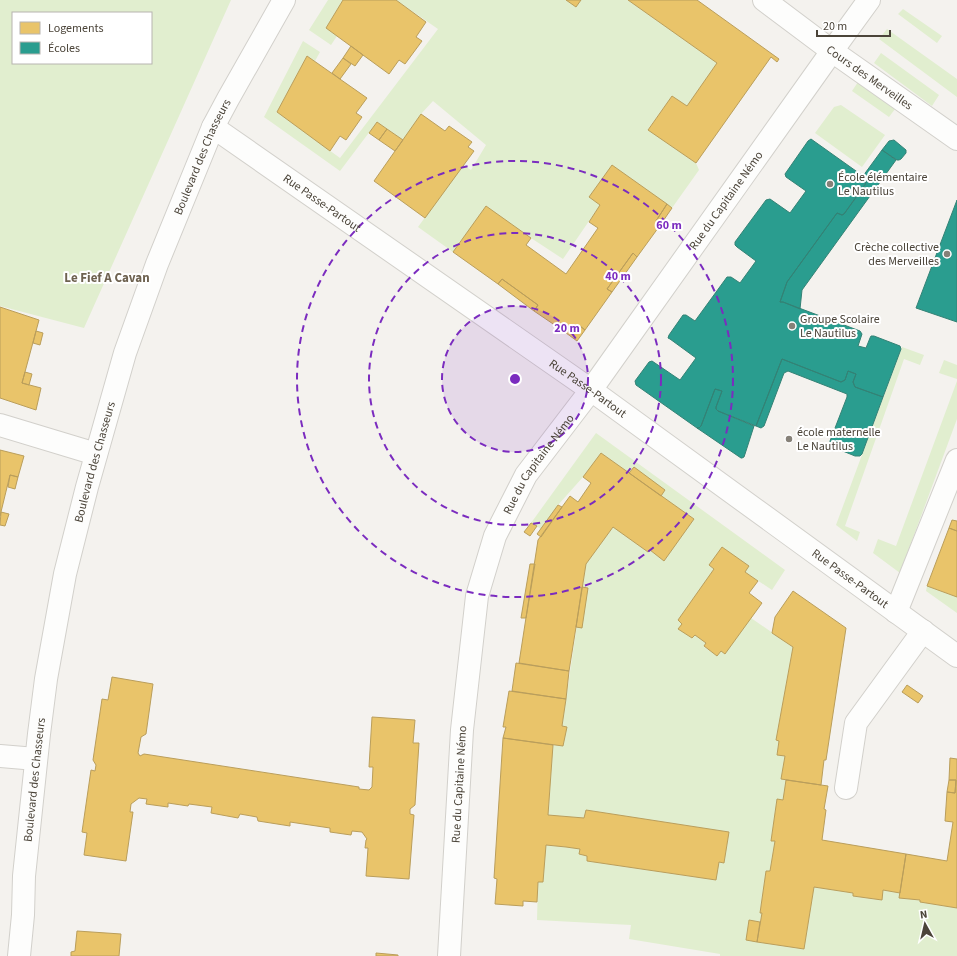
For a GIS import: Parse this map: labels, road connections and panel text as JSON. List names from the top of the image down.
{
  "streets": {
    "street": [
      "Cours des Merveilles",
      "Boulevard des Chasseurs",
      "Rue du Capitaine Némo",
      "Rue Passe-Partout"
    ]
  },
  "crossings": [
    ["Cours des Merveilles", "Rue du Capitaine Némo"],
    ["Boulevard des Chasseurs", "Rue Passe-Partout"],
    ["Rue du Capitaine Némo", "Rue Passe-Partout"]
  ],
  "districts": ["Le Fief A Cavan"],
  "places": [
    "École élémentaire Le Nautilus",
    "Crèche collective des Merveilles",
    "Groupe Scolaire Le Nautilus",
    "école maternelle Le Nautilus"
  ],
  "legend": ["Logements", "Écoles"],
  "scale_bar": "20 m",
  "north": "top",
  "rings": ["60 m", "40 m", "20 m"]
}
